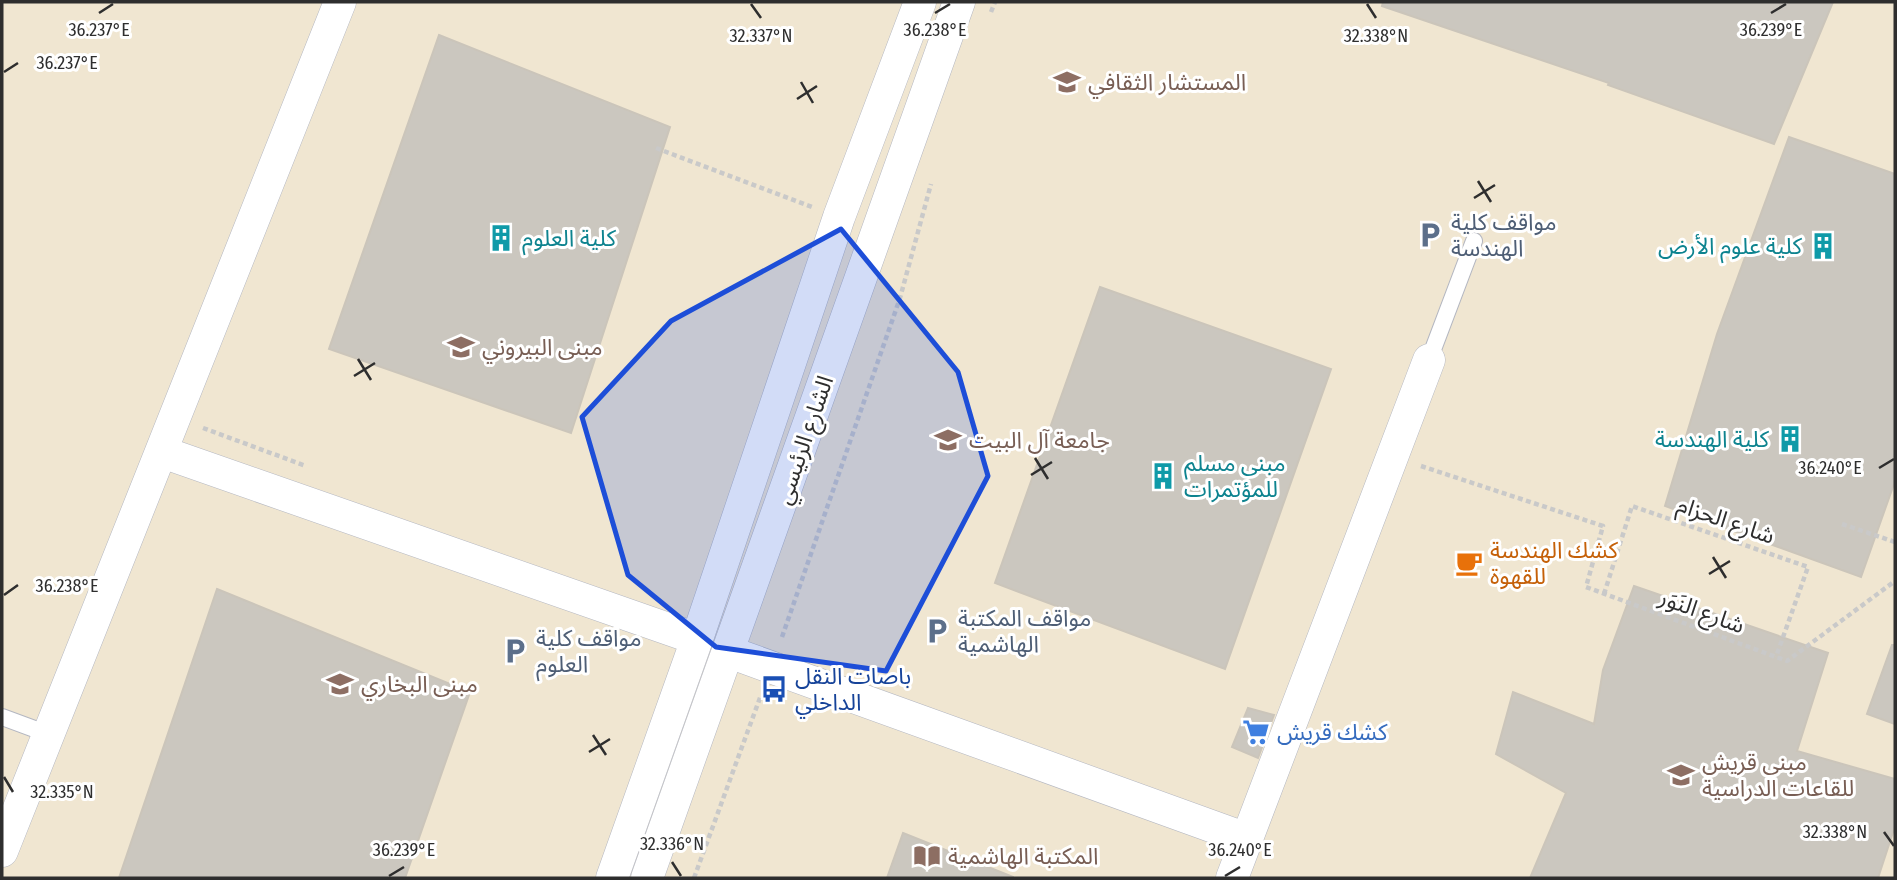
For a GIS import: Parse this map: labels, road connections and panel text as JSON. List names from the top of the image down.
{
  "streets": {
    "street": ["الشارع الرئيسي"],
    "path": ["شارع الحزام", "شارع النَوَر"]
  },
  "crossings": [
    ["شارع الحزام", "شارع النَوَر"]
  ],
  "places": {
    "school or university": [
      "المستشار الثقافي",
      "مبنى البيروني",
      "جامعة آل البيت",
      "مبنى البخاري",
      "مبنى قريش للقاعات الدراسية"
    ],
    "parking": ["مواقف كلية الهندسة", "مواقف المكتبة الهاشمية", "مواقف كلية العلوم"],
    "building": [
      "كلية العلوم",
      "كلية علوم الأرض",
      "كلية الهندسة",
      "مبنى مسلم للمؤتمرات"
    ],
    "cafe": ["كشك الهندسة للقهوة"],
    "bus stop": ["باصات النقل الداخلي"],
    "supermarket": ["كشك قريش"],
    "library": ["المكتبة الهاشمية"]
  },
  "coordinates": [
    "36.237°E",
    "36.238°E",
    "36.239°E",
    "32.337°N",
    "32.338°N",
    "36.240°E",
    "32.335°N",
    "32.336°N"
  ]
}
